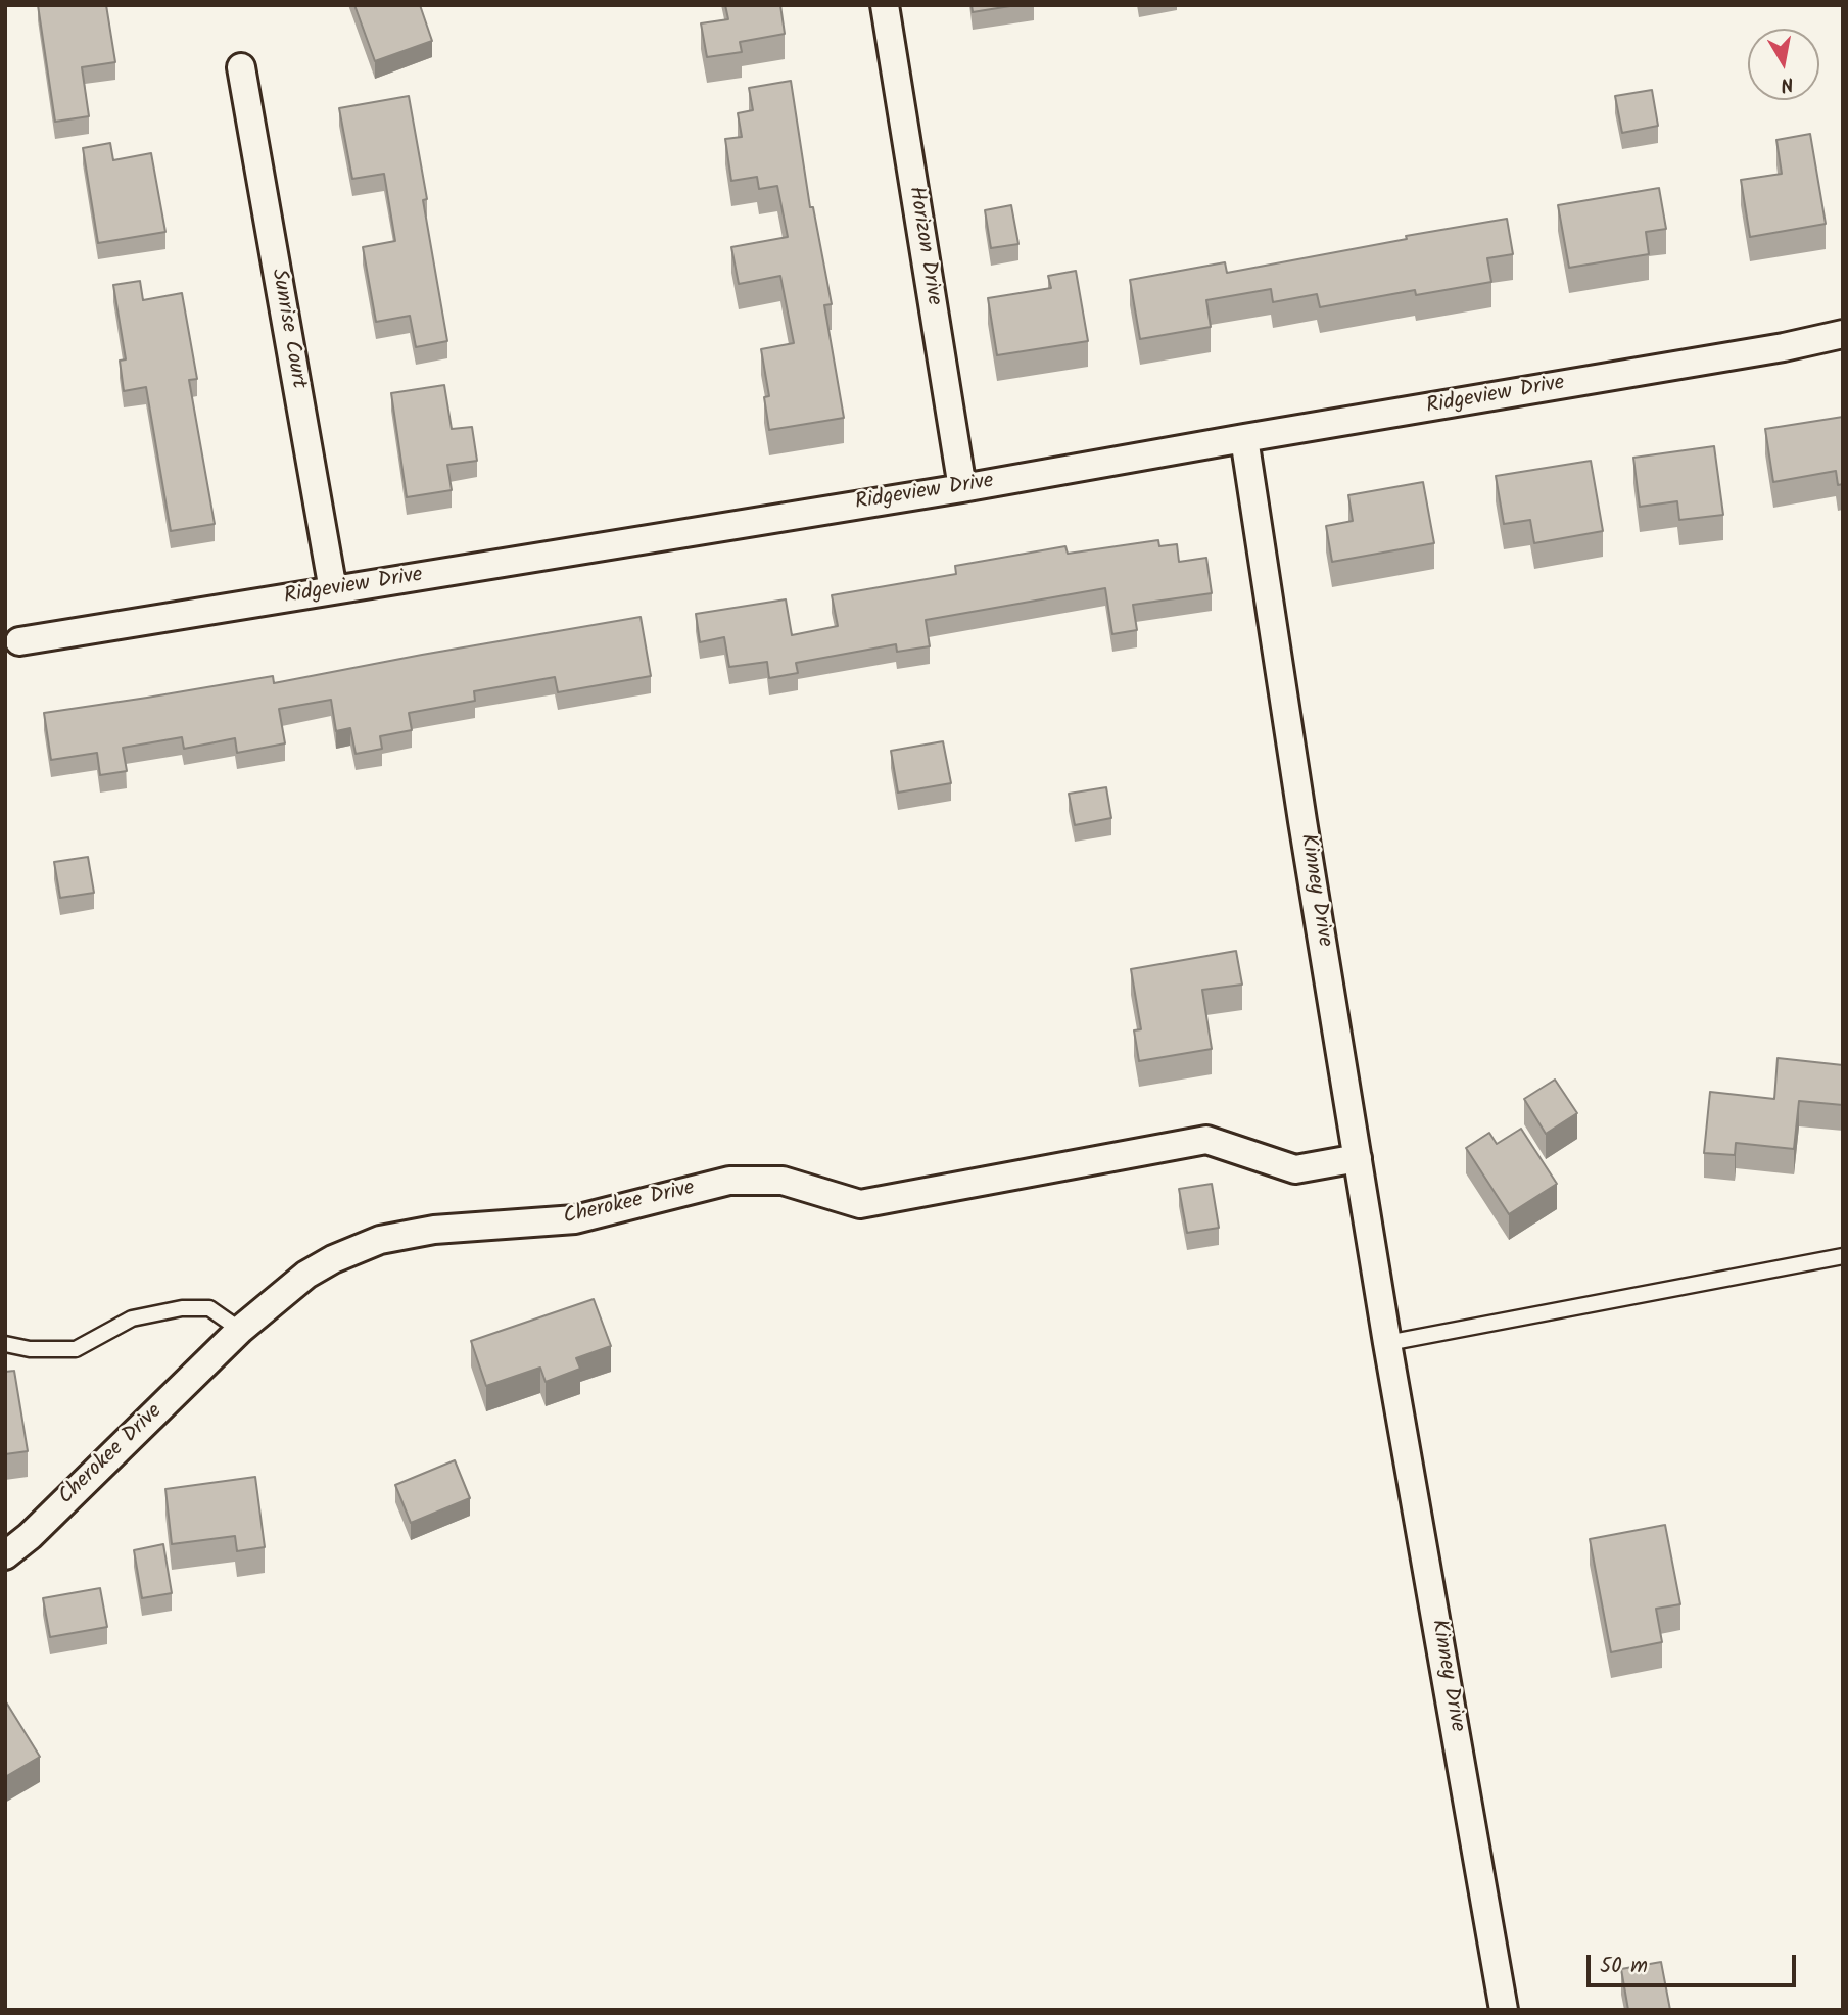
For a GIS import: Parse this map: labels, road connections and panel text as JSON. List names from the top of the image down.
{
  "streets": {
    "street": [
      "Horizon Drive",
      "Sunrise Court",
      "Ridgeview Drive",
      "Kinney Drive",
      "Cherokee Drive"
    ]
  },
  "crossings": [
    ["Horizon Drive", "Ridgeview Drive"],
    ["Sunrise Court", "Ridgeview Drive"],
    ["Ridgeview Drive", "Kinney Drive"],
    ["Kinney Drive", "Cherokee Drive"]
  ],
  "scale_bar": "50 m",
  "north": "bottom"
}
